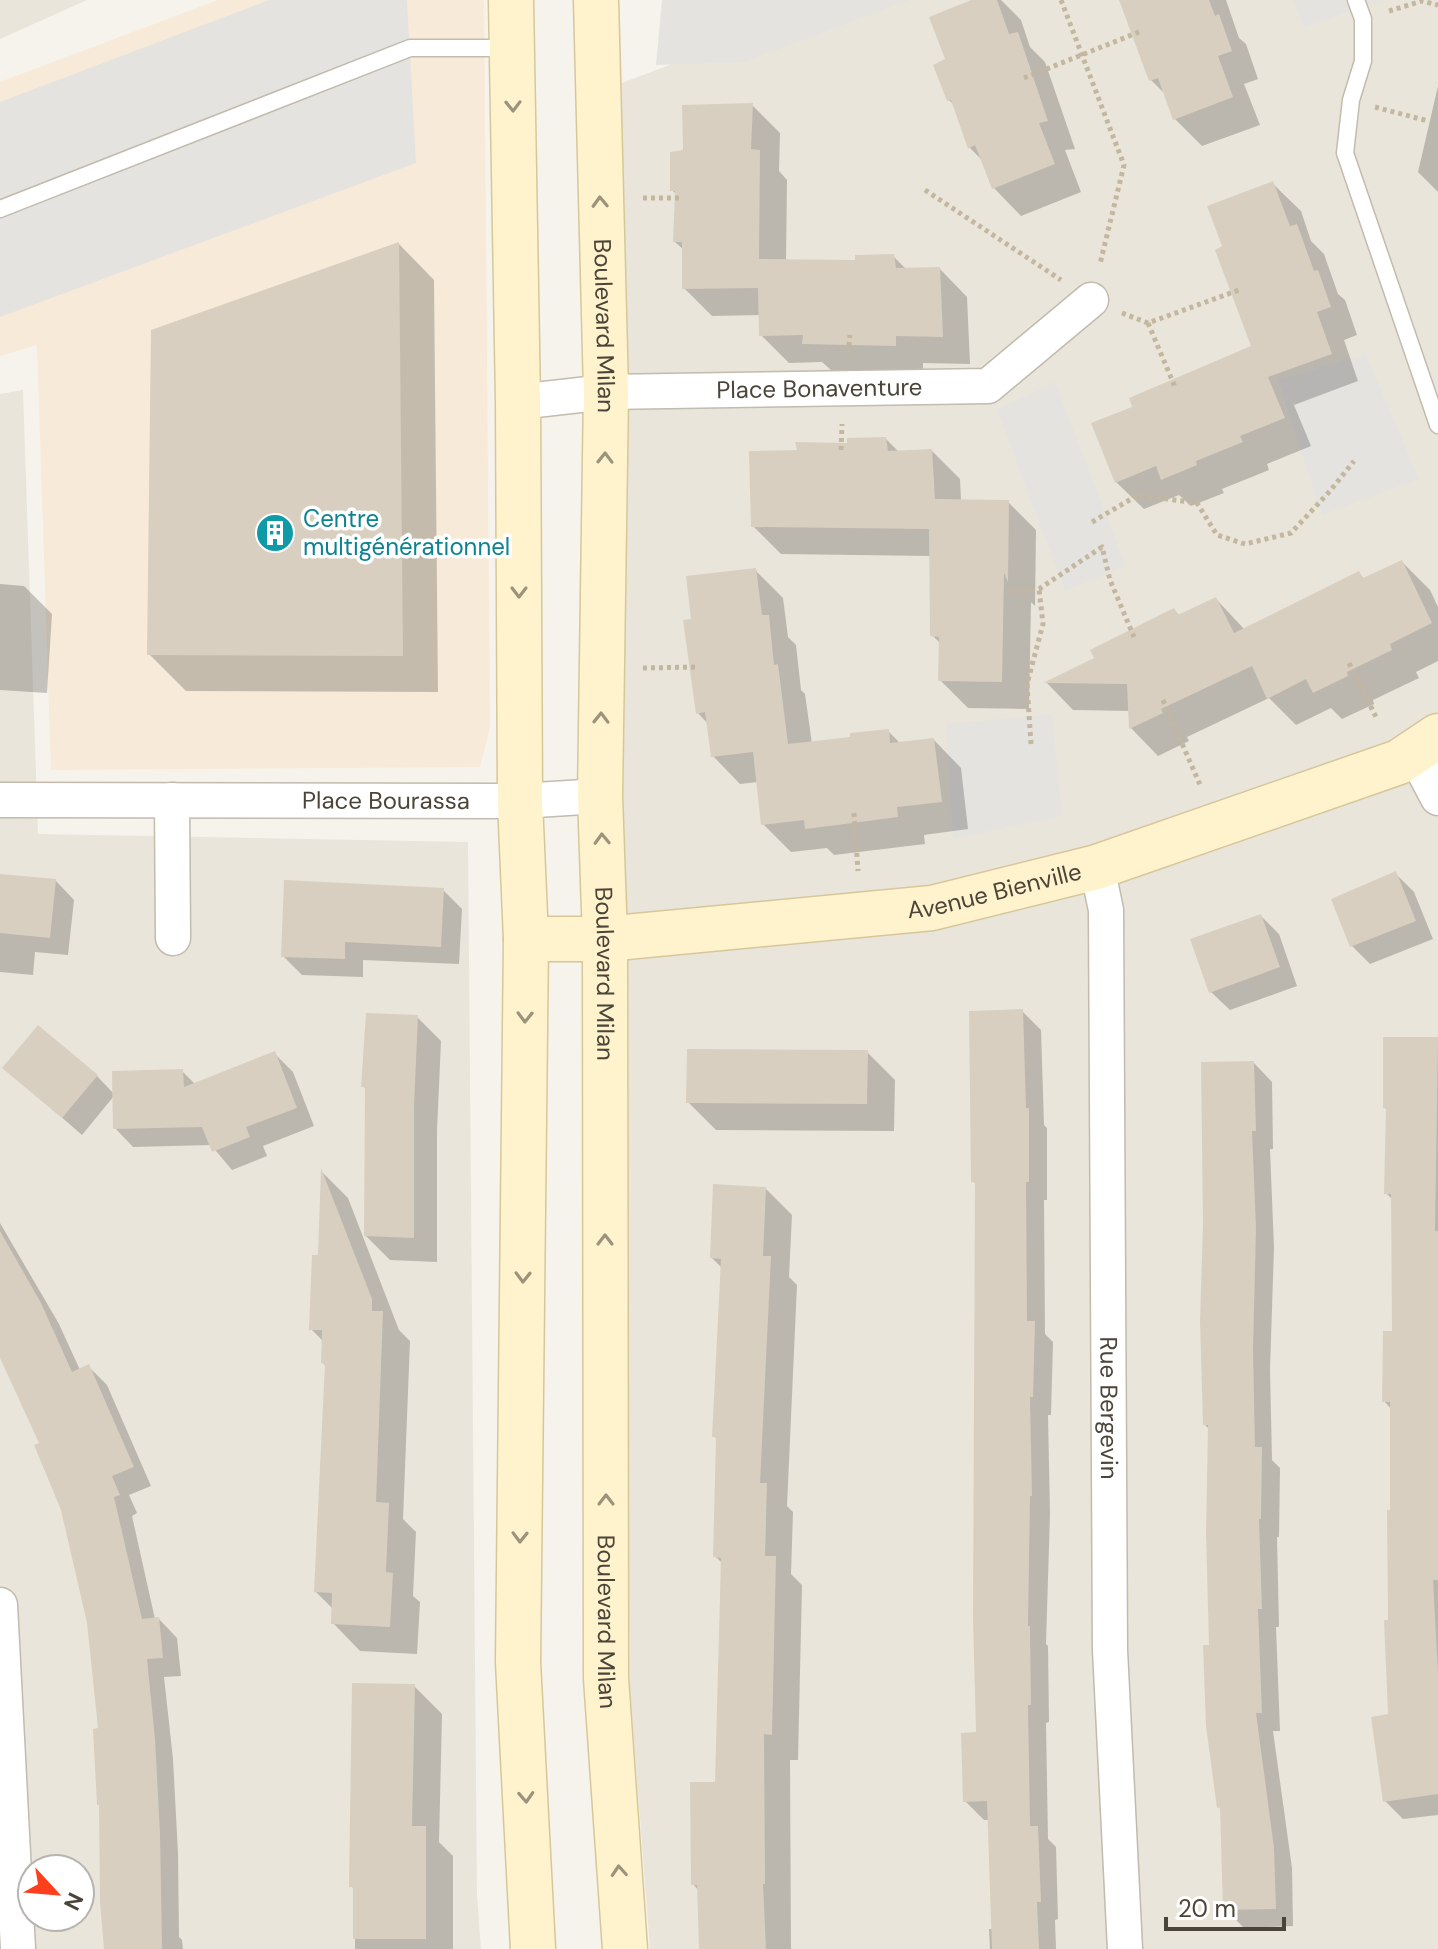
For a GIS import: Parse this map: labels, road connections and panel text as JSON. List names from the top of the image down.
{
  "streets": {
    "main road": ["Boulevard Milan", "Avenue Bienville"],
    "street": ["Place Bonaventure", "Place Bourassa", "Rue Bergevin"]
  },
  "crossings": [
    ["Boulevard Milan", "Place Bonaventure"],
    ["Boulevard Milan", "Place Bourassa"],
    ["Boulevard Milan", "Avenue Bienville"],
    ["Avenue Bienville", "Rue Bergevin"]
  ],
  "places": {
    "building": ["Centre multigénérationnel"]
  },
  "scale_bar": "20 m",
  "north": "bottom right"
}
